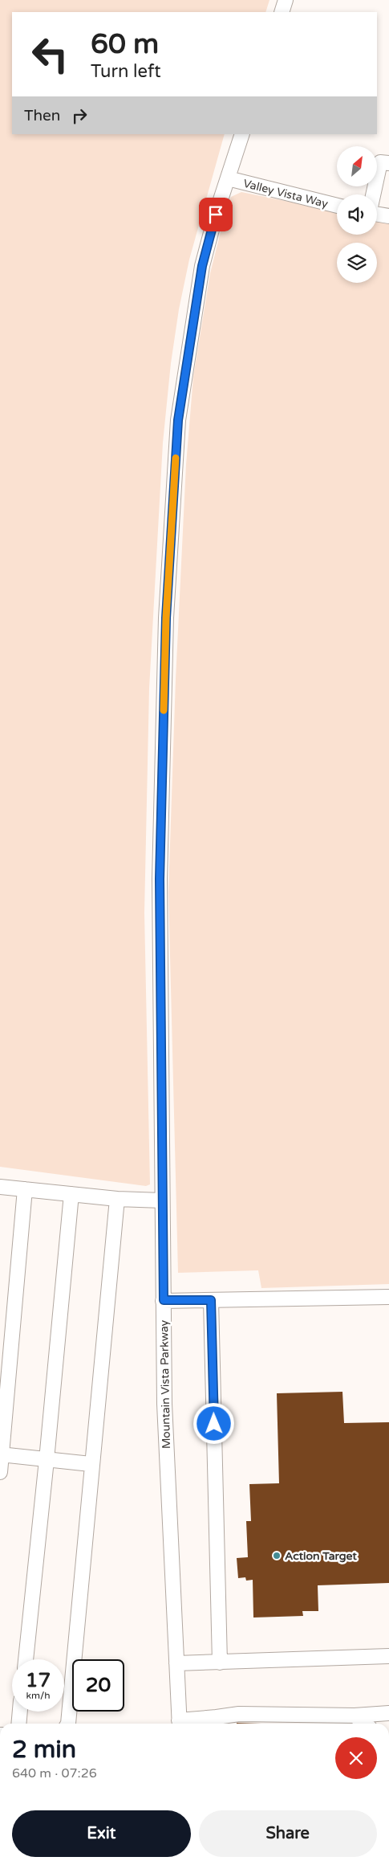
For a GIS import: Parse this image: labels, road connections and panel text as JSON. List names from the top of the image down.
{
  "streets": {
    "street": ["Valley Vista Way", "Mountain Vista Parkway"]
  },
  "crossings": [
    ["Valley Vista Way", "Mountain Vista Parkway"]
  ],
  "places": ["Action Target"],
  "north": "top right",
  "page": {
    "turn": ["60 m", "Turn left"],
    "then": "Then",
    "speed": "17 km/h",
    "limit": "20",
    "heading": ["2 min", "640 m · 07:26"],
    "buttons": ["Exit", "Share"]
  }
}
